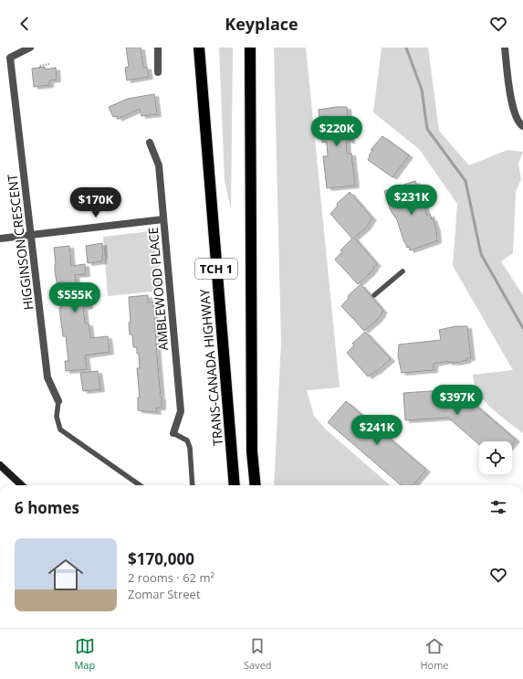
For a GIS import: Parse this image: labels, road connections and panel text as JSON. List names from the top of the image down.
{
  "streets": {
    "highway": ["TCH 1", "TRANS-CANADA HIGHWAY"],
    "street": ["HIGGINSON CRESCENT", "AMBLEWOOD PLACE"]
  },
  "page": {
    "header": "Keyplace",
    "price": [
      "$220K",
      "$231K",
      "$170K",
      "$555K",
      "$397K",
      "$241K"
    ],
    "heading": "6 homes",
    "list": [
      {
        "name": "$170,000",
        "note": "2 rooms · 62 m² · Zomar Street"
      }
    ],
    "tabs": ["Map", "Saved", "Home"]
  }
}
